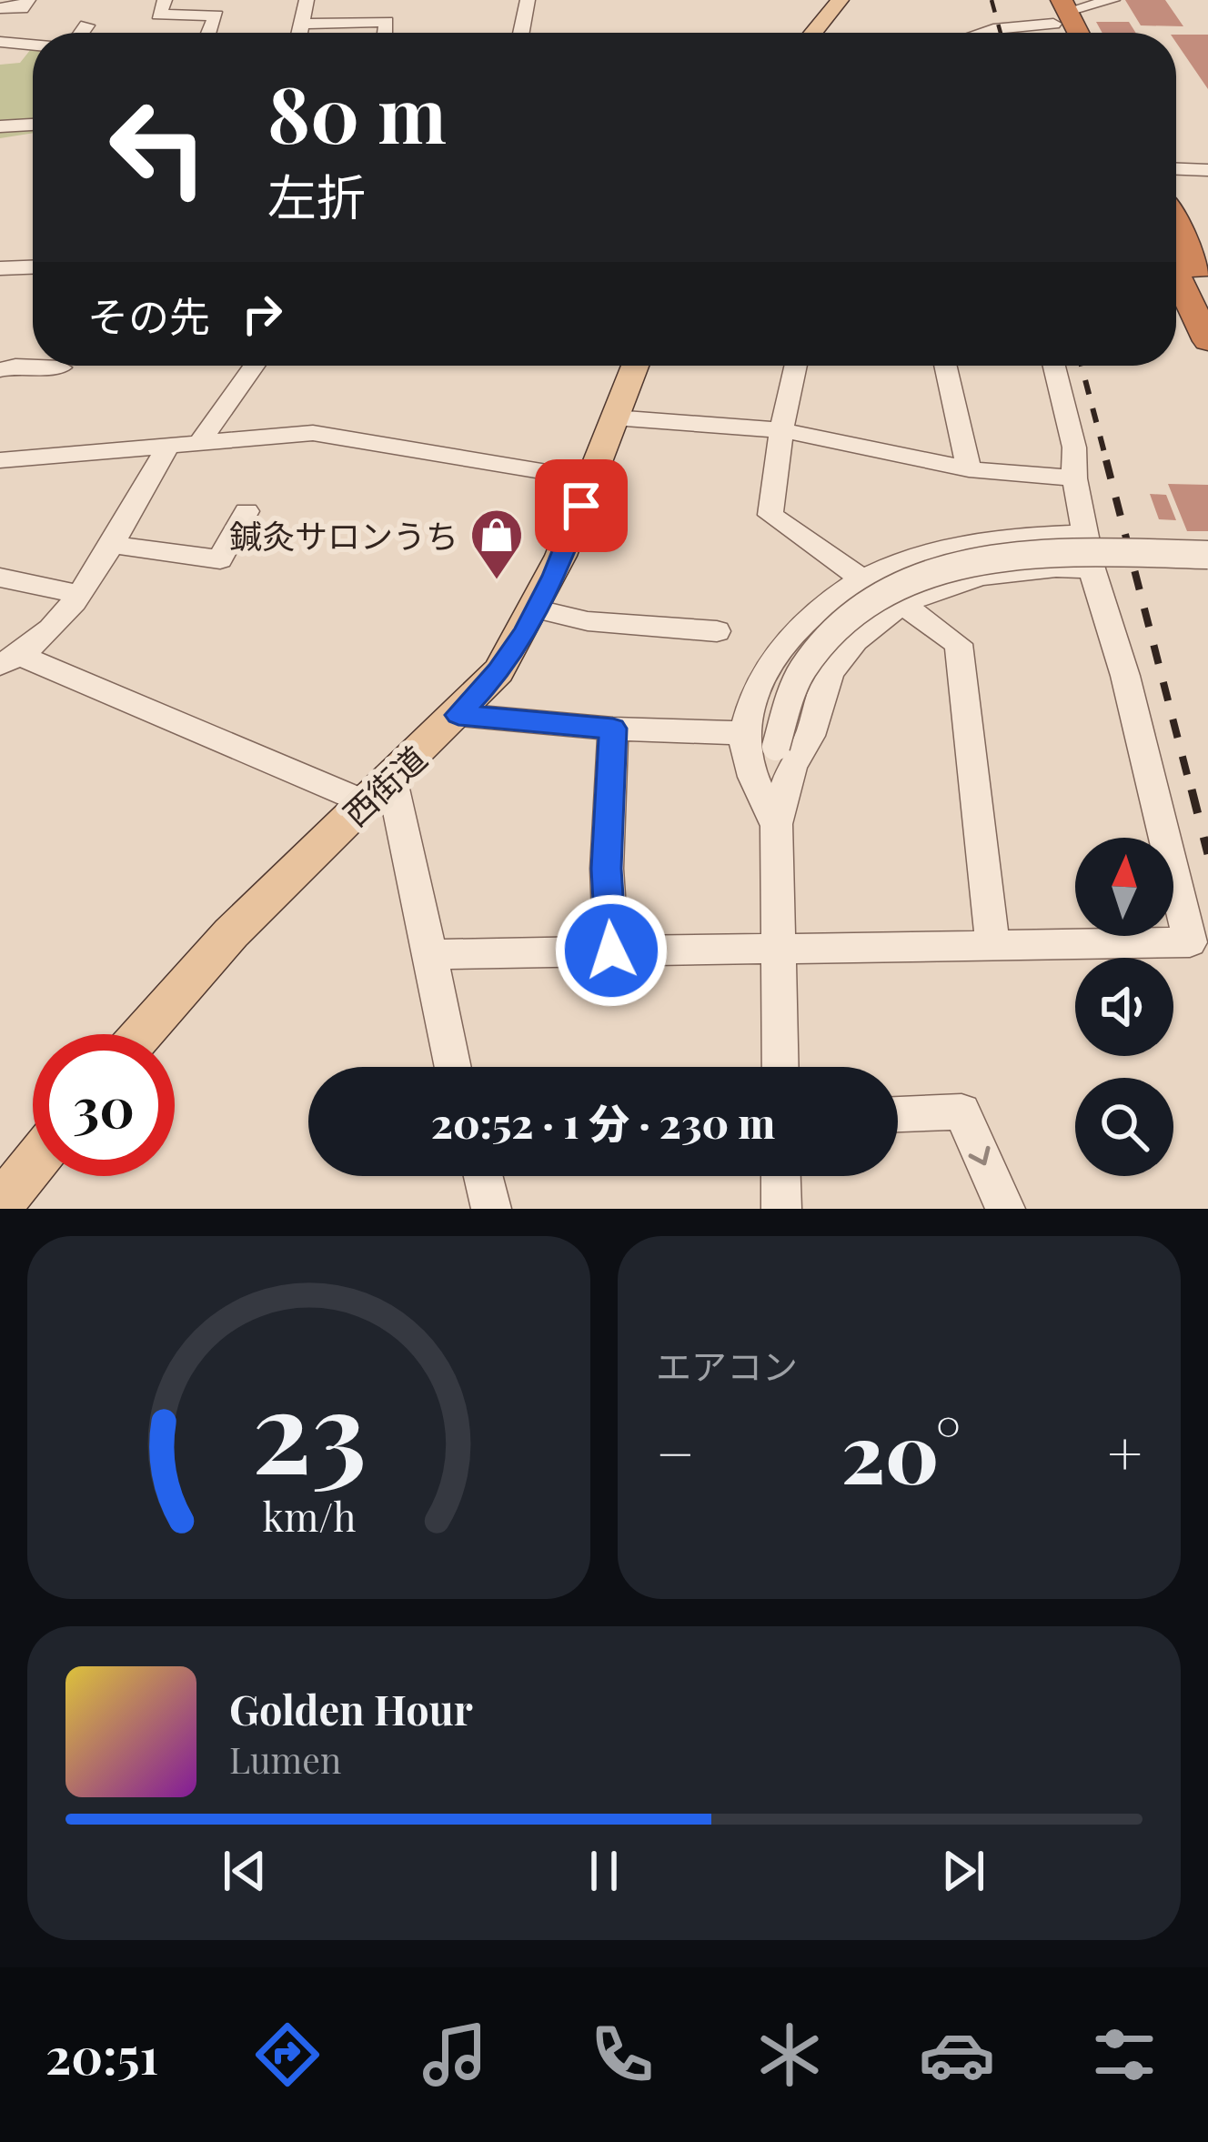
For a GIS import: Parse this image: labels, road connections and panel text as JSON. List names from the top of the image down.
{
  "streets": {
    "main road": ["西街道"]
  },
  "places": {
    "shop": ["鍼灸サロンうち"]
  },
  "north": "top",
  "page": {
    "turn": ["80 m", "左折"],
    "then": "その先",
    "limit": "30",
    "trip": "20:52 · 1 分 · 230 m",
    "tile": "エアコン",
    "heat": ["−", "20°", "+"],
    "song": ["Golden Hour", "Lumen"],
    "tabs": "20:51",
    "gauge": ["23", "km/h"]
  }
}
